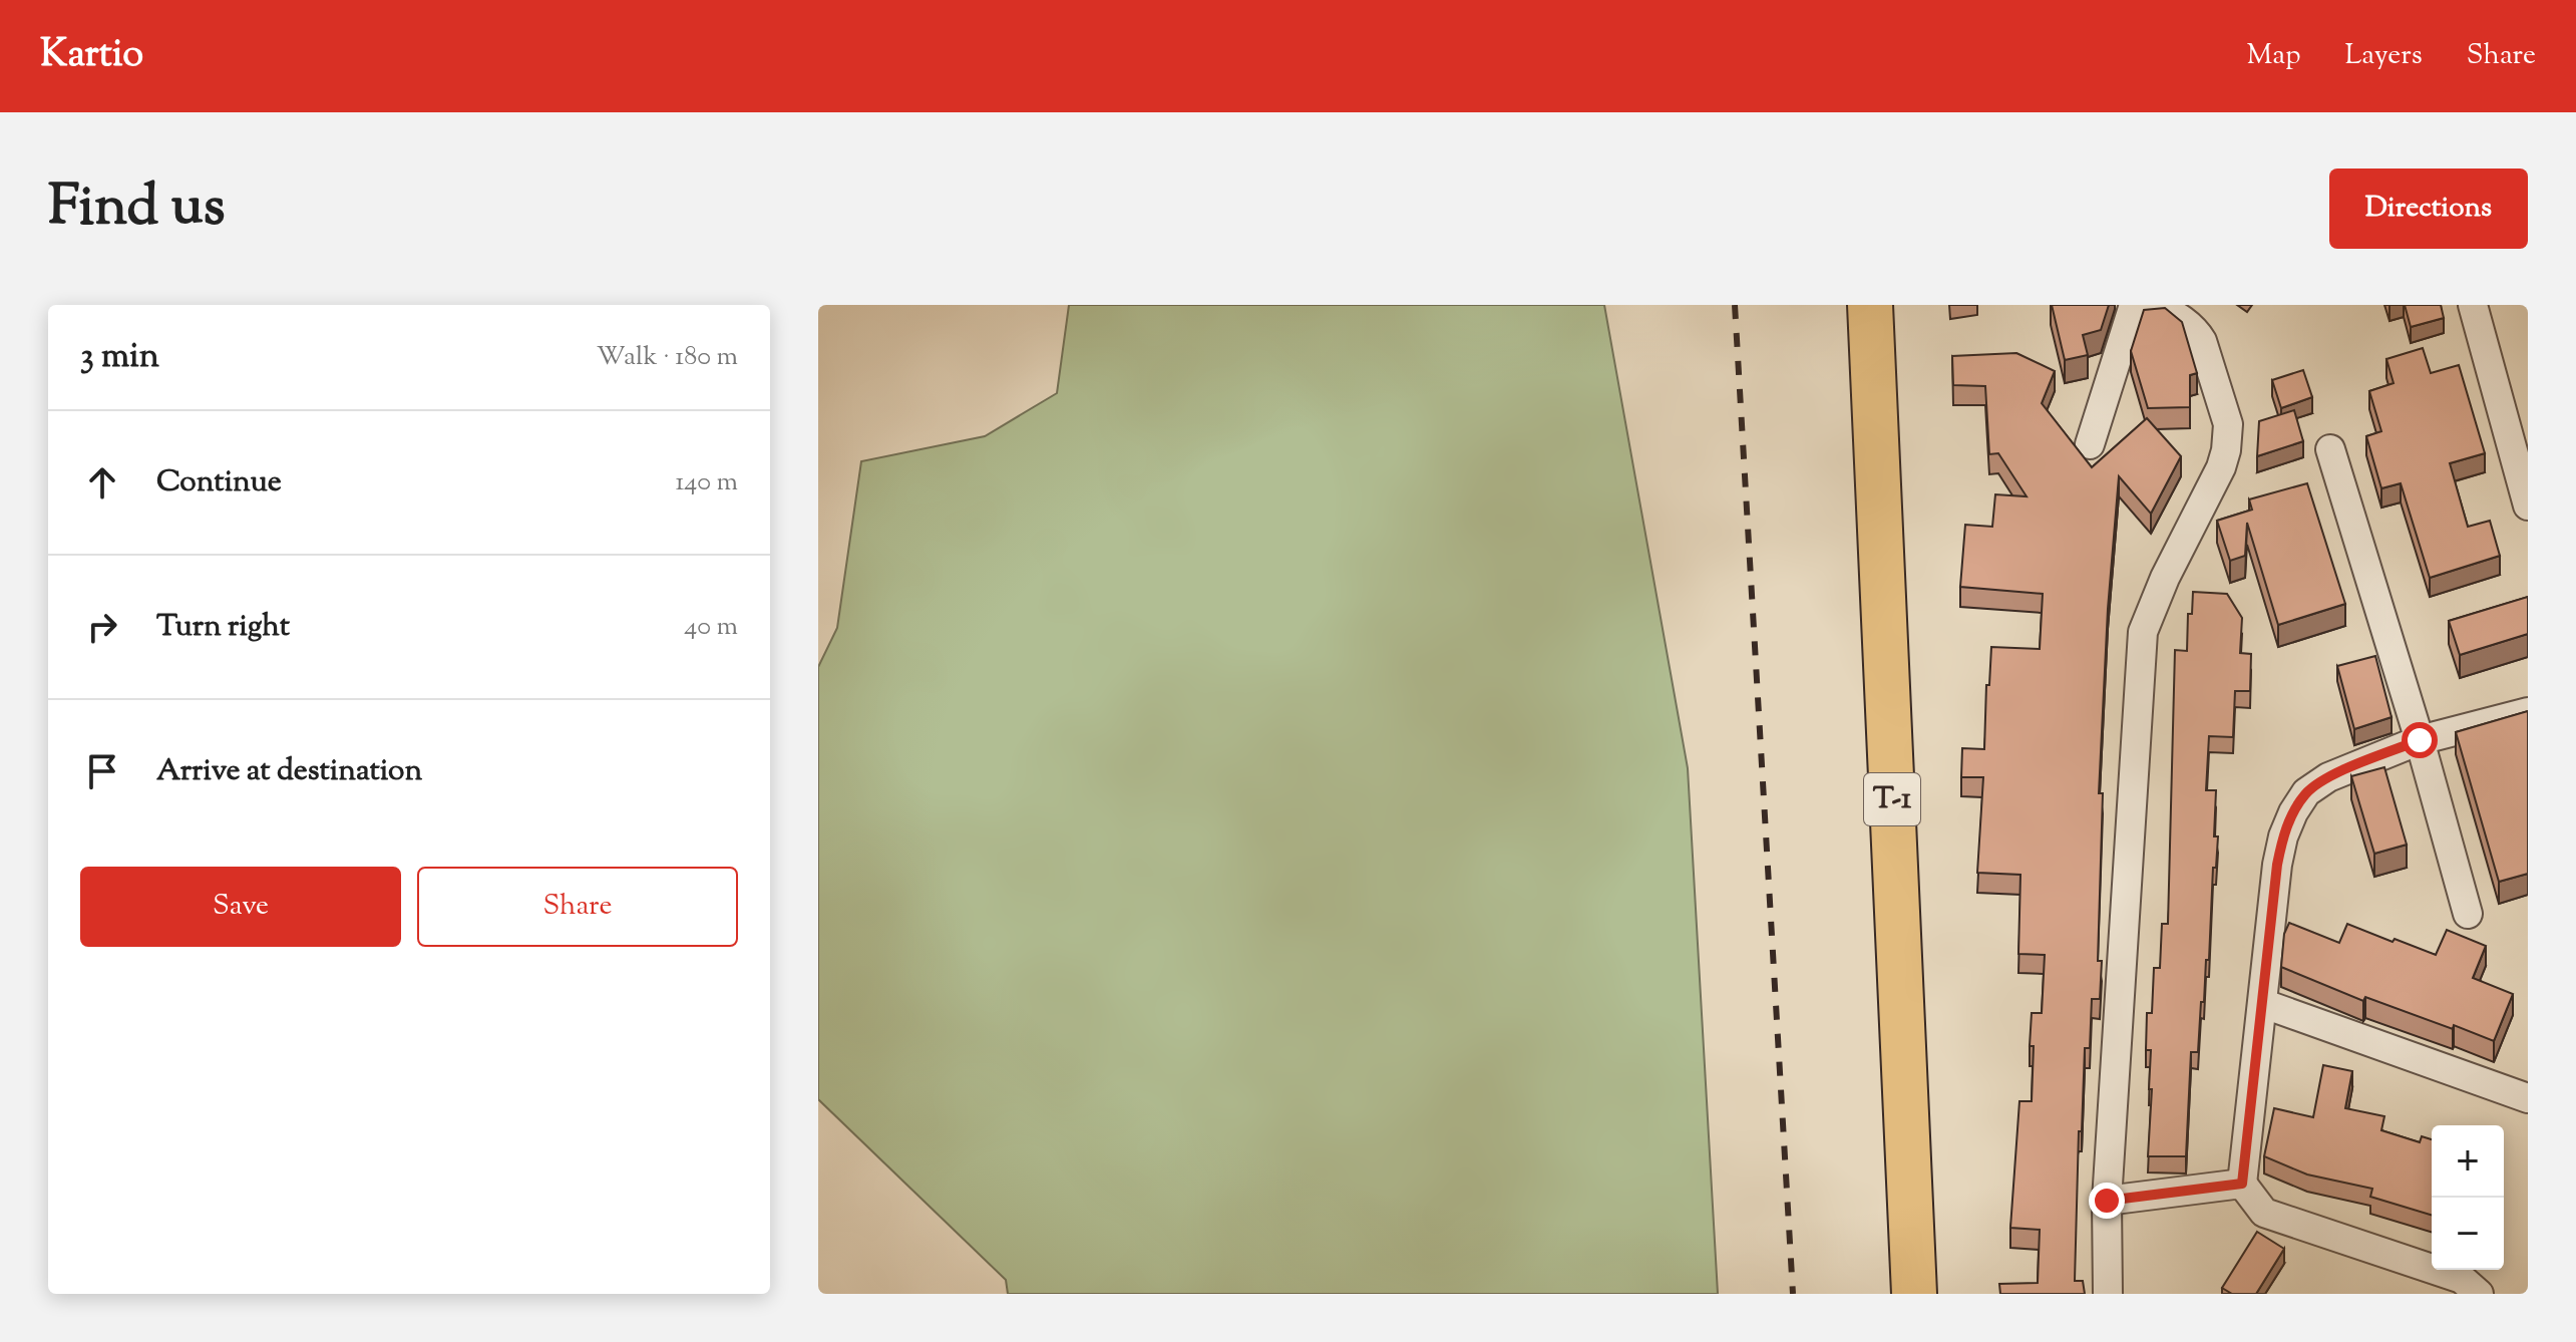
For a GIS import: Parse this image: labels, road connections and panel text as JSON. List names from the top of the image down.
{
  "streets": {
    "main road": ["T-1"]
  },
  "page": {
    "header": "Kartio",
    "nav": ["Map", "Layers", "Share"],
    "title": "Find us",
    "buttons": [
      "Directions",
      ["Save", "Share"]
    ],
    "heading": ["3 min", "Walk · 180 m"],
    "list": [
      ["Continue", "140 m"],
      ["Turn right", "40 m"],
      "Arrive at destination"
    ],
    "map_buttons": ["+", "−"]
  }
}
